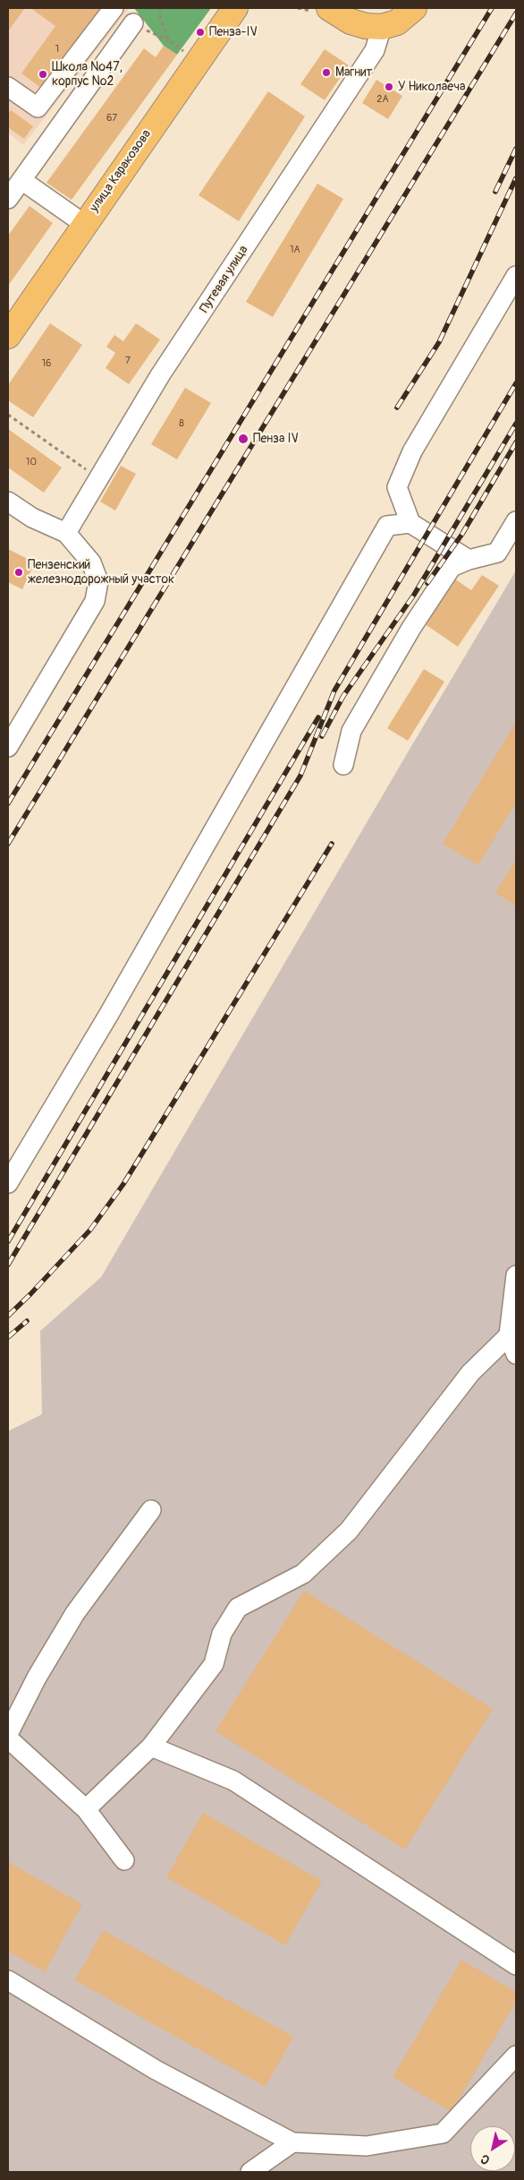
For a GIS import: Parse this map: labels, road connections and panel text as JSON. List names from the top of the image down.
{
  "streets": {
    "main road": ["улица Каракозова"],
    "street": ["Путевая улица"]
  },
  "places": [
    "Пенза-IV",
    "Магнит",
    "Школа №47, корпус №2",
    "У Николаеча",
    "Пенза IV",
    "Пензенский железнодорожный участок"
  ],
  "house_numbers": [
    "1",
    "2А",
    "67",
    "1А",
    "7",
    "16",
    "8",
    "10"
  ],
  "north": "bottom left"
}
